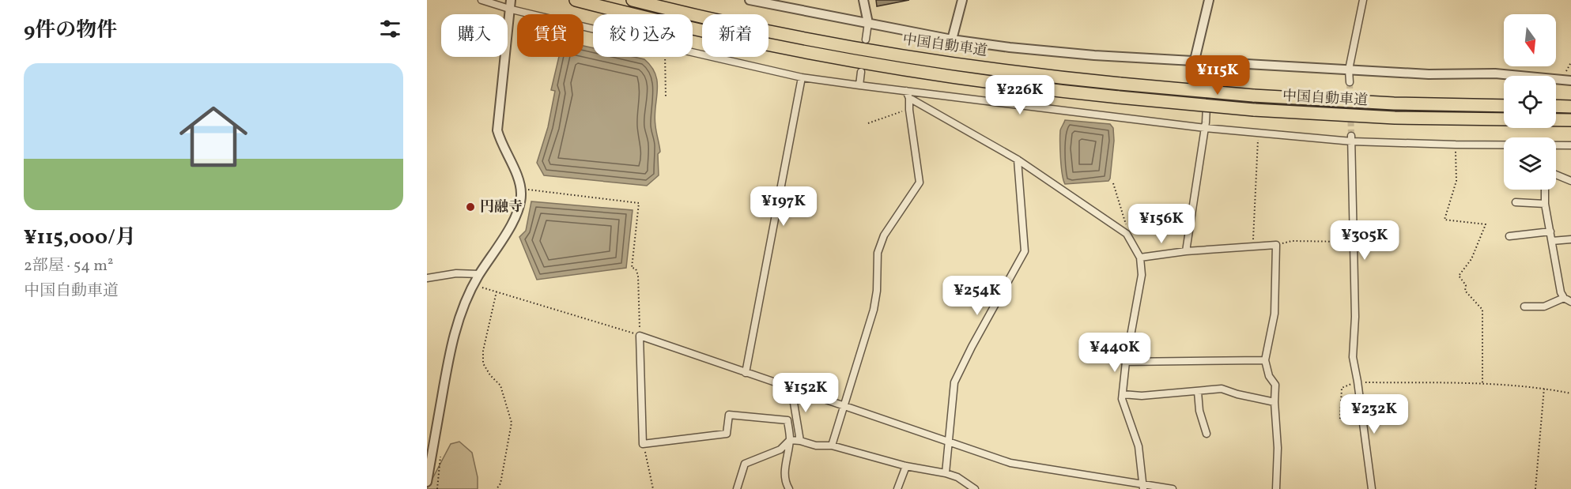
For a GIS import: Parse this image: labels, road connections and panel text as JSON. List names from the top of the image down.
{
  "streets": {
    "highway": ["中国自動車道"]
  },
  "places": ["円融寺"],
  "north": "bottom",
  "page": {
    "heading": "9件の物件",
    "chip": [
      "購入",
      "賃貸",
      "絞り込み",
      "新着"
    ],
    "price": [
      "¥115K",
      "¥226K",
      "¥197K",
      "¥156K",
      "¥305K",
      "¥254K",
      "¥440K",
      "¥152K",
      "¥232K"
    ],
    "list": [
      {
        "name": "¥115,000/月",
        "note": "2部屋 · 54 m² · 中国自動車道"
      }
    ]
  }
}
